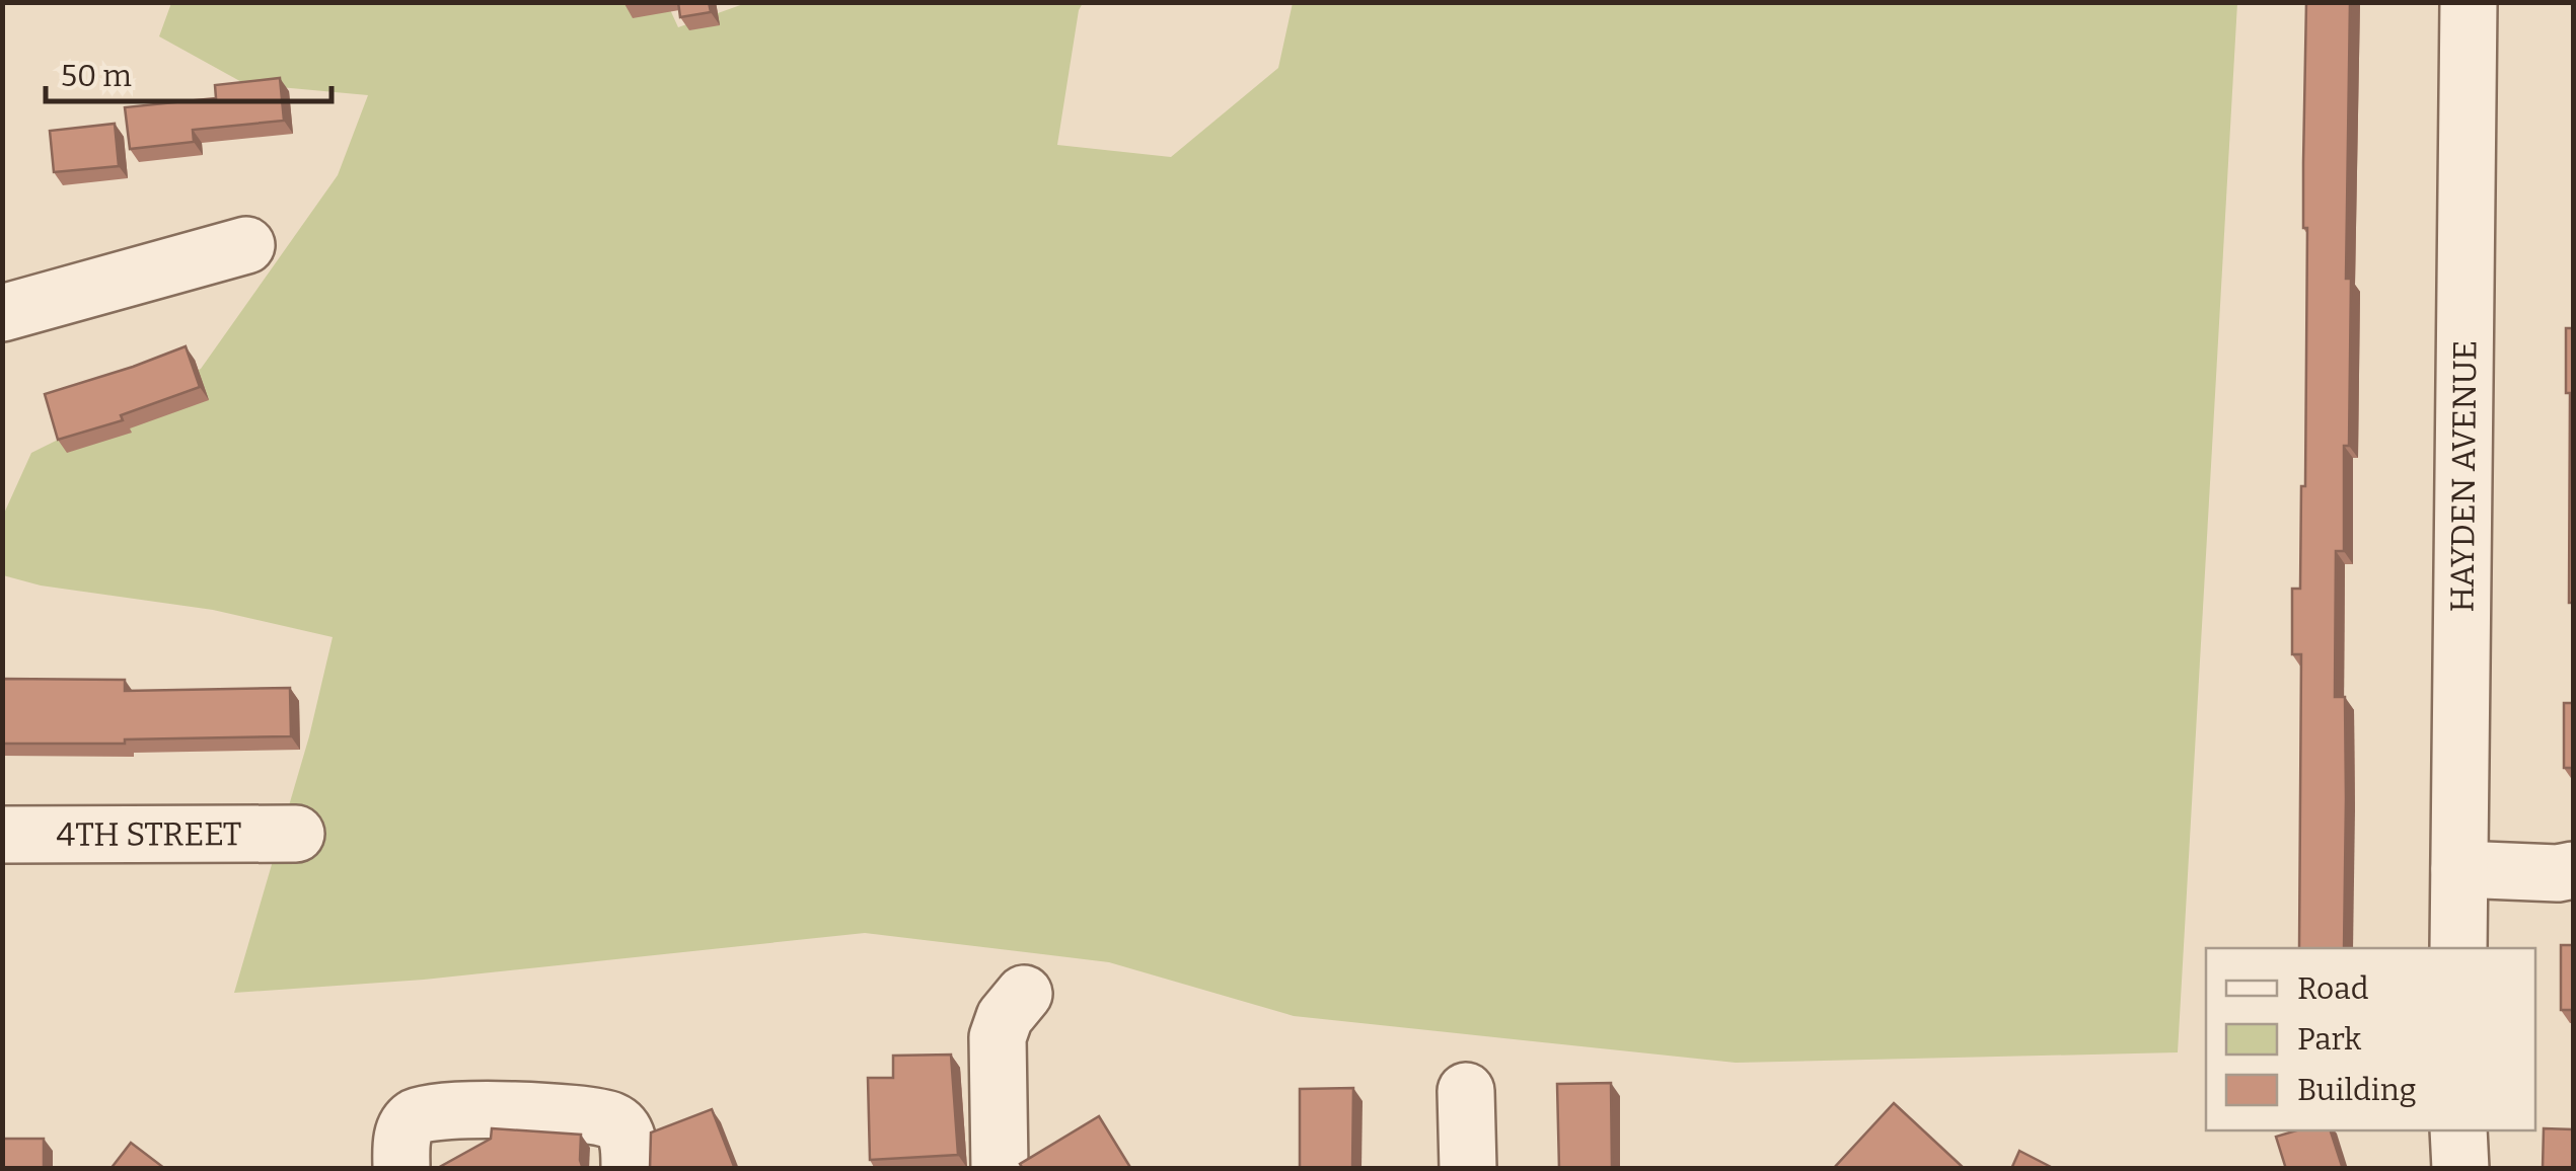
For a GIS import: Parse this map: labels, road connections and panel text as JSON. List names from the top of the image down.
{
  "streets": {
    "street": ["HAYDEN AVENUE", "4TH STREET"]
  },
  "legend": ["Road", "Park", "Building"],
  "scale_bar": "50 m"
}
